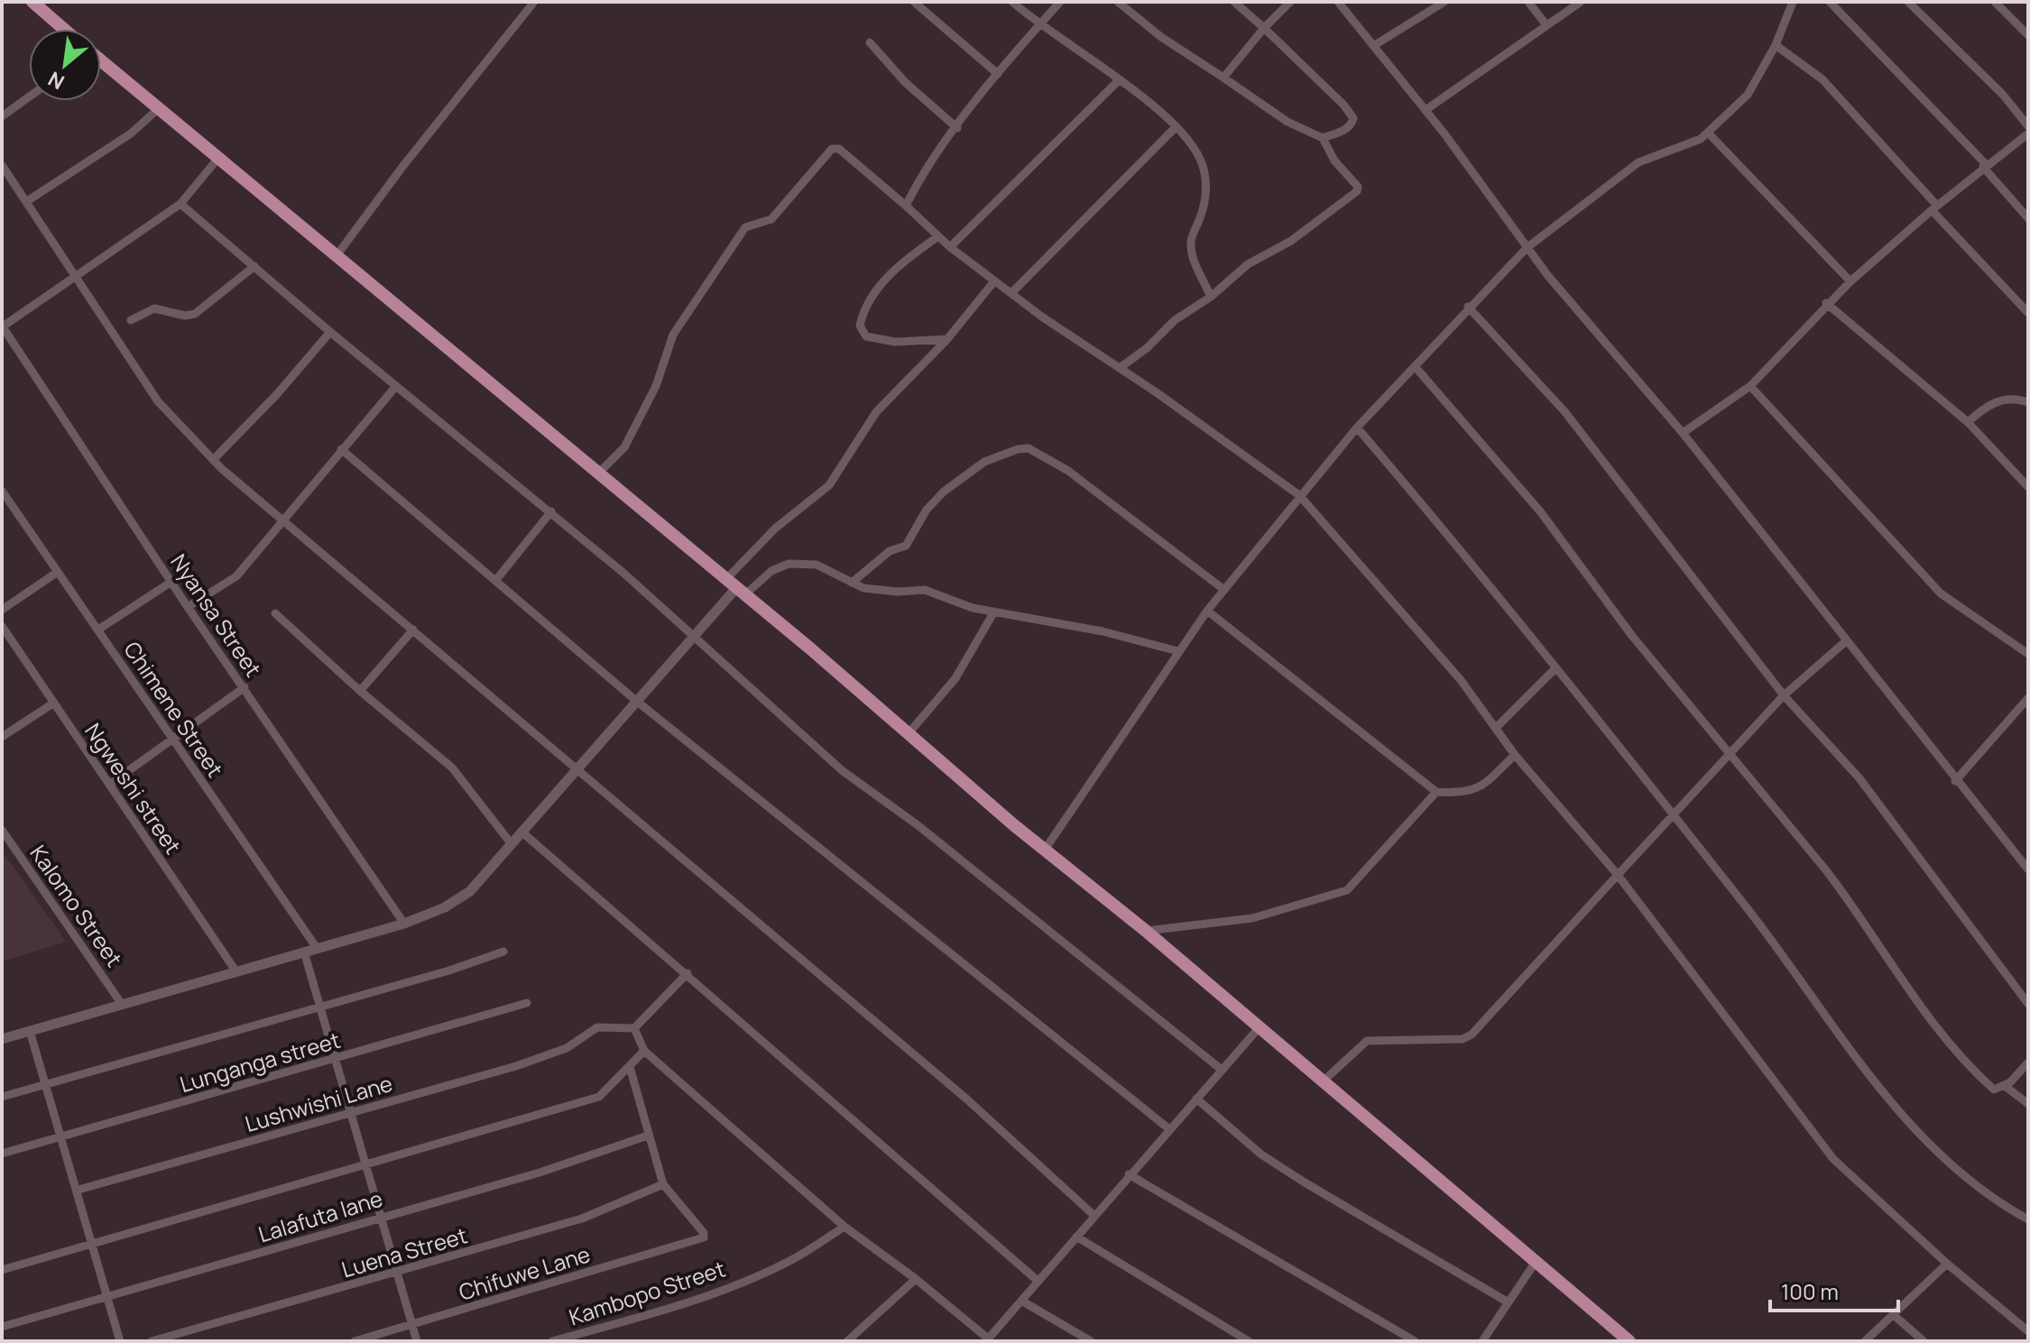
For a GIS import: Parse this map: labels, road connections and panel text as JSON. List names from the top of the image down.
{
  "streets": {
    "street": [
      "Nyansa Street",
      "Chimene Street",
      "Ngweshi street",
      "Kalomo Street",
      "Lunganga street",
      "Lushwishi Lane",
      "Lalafuta lane",
      "Luena Street",
      "Chifuwe Lane",
      "Kambopo Street"
    ]
  },
  "crossings": [
    ["Luena Street", "Chifuwe Lane"]
  ],
  "scale_bar": "100 m",
  "north": "bottom left"
}
